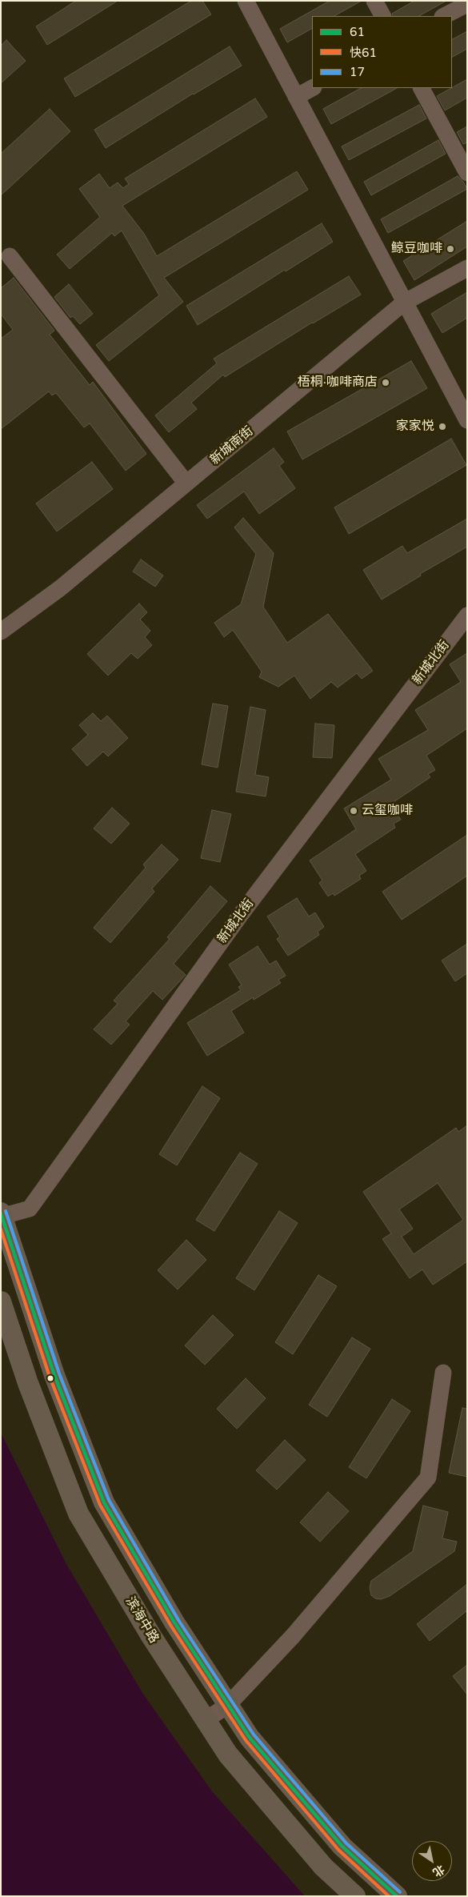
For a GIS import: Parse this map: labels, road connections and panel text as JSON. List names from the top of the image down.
{
  "streets": {
    "main road": ["滨海中路"],
    "street": ["新城南街", "新城北街"]
  },
  "crossings": [
    ["新城北街", "滨海中路"]
  ],
  "places": [
    "鲸豆咖啡",
    "梧桐·咖啡商店",
    "家家悦",
    "云玺咖啡"
  ],
  "lines": ["transit line 17", "transit line 61", "transit line 快61"],
  "legend": ["61", "快61", "17"],
  "north": "bottom right"
}
